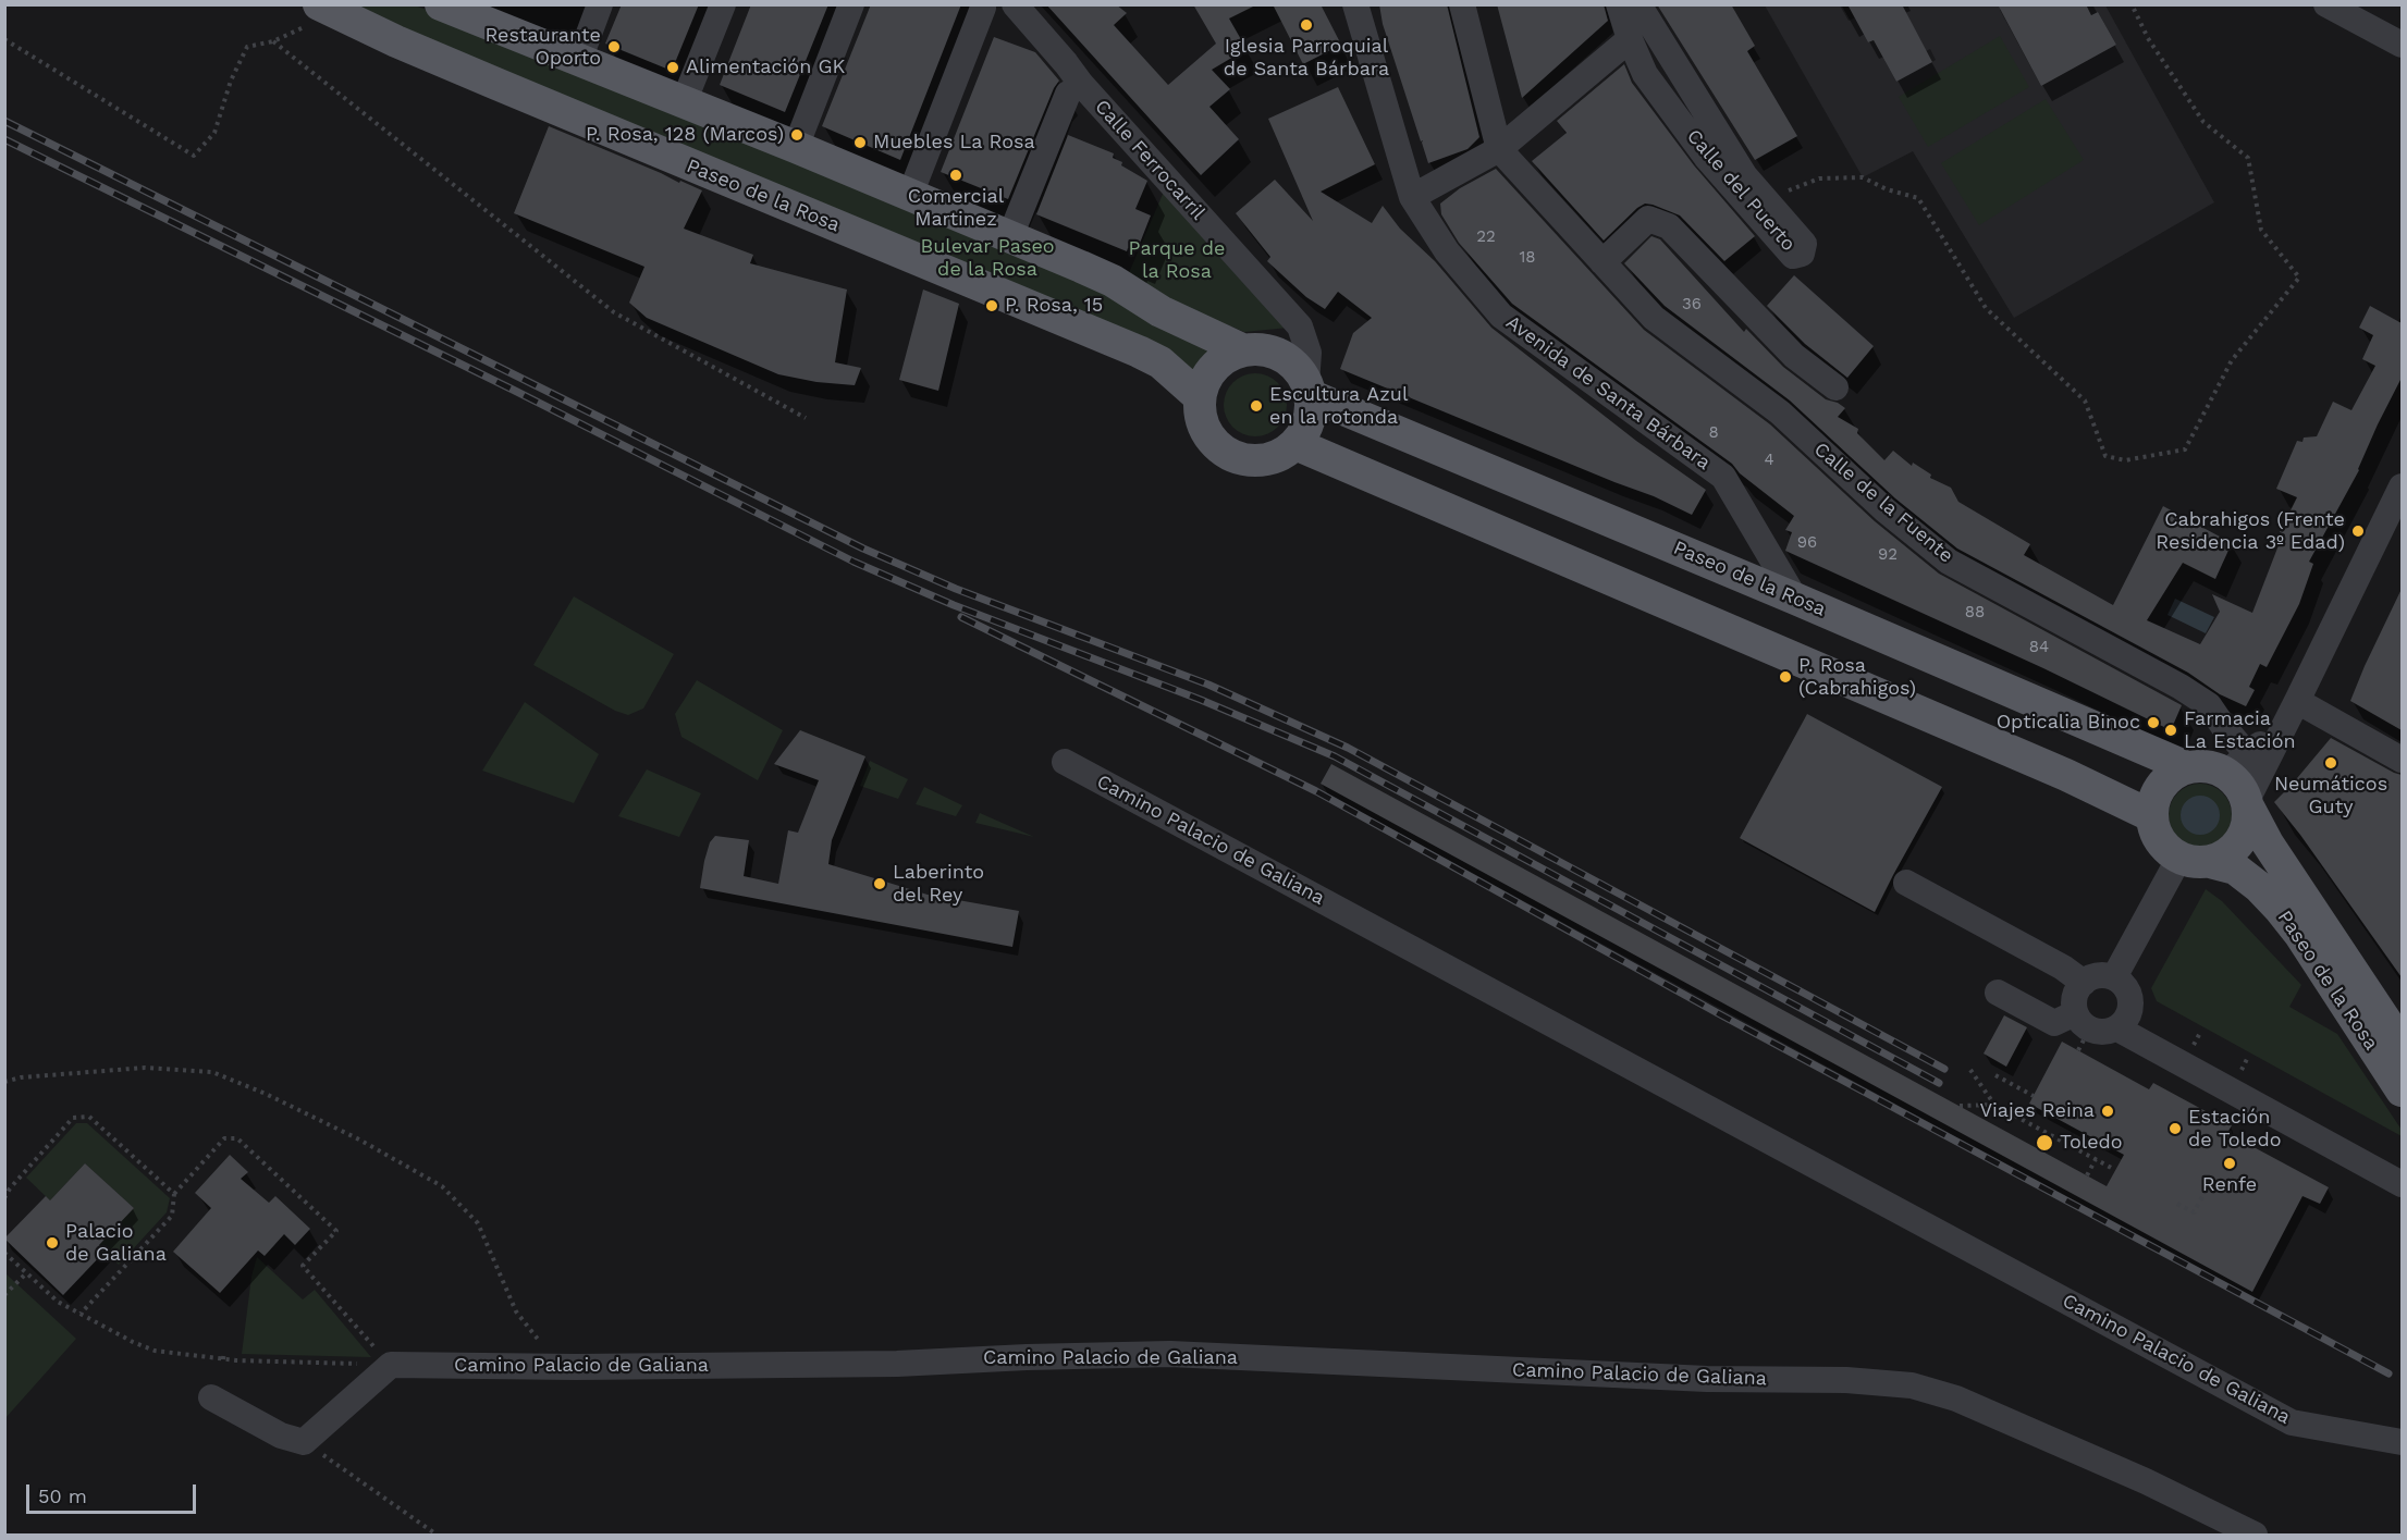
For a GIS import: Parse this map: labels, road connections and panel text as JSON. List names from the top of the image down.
{
  "streets": {
    "main road": ["Paseo de la Rosa"],
    "street": [
      "Calle Ferrocarril",
      "Calle del Puerto",
      "Avenida de Santa Bárbara",
      "Calle de la Fuente",
      "Camino Palacio de Galiana"
    ]
  },
  "crossings": [
    ["Calle Ferrocarril", "Paseo de la Rosa"],
    ["Paseo de la Rosa", "Avenida de Santa Bárbara"],
    ["Paseo de la Rosa", "Calle de la Fuente"]
  ],
  "parks": ["Bulevar Paseo de la Rosa", "Parque de la Rosa"],
  "places": [
    "Iglesia Parroquial de Santa Bárbara",
    "Restaurante Oporto",
    "Alimentación GK",
    "P. Rosa, 128 (Marcos)",
    "Muebles La Rosa",
    "Comercial Martinez",
    "P. Rosa, 15",
    "Escultura Azul en la rotonda",
    "Cabrahigos (Frente Residencia 3º Edad)",
    "P. Rosa (Cabrahigos)",
    "Opticalia Binoc",
    "Farmacia La Estación",
    "Neumáticos Guty",
    "Laberinto del Rey",
    "Viajes Reina",
    "Estación de Toledo",
    "Toledo",
    "Renfe",
    "Palacio de Galiana"
  ],
  "house_numbers": [
    "22",
    "18",
    "36",
    "8",
    "4",
    "96",
    "92",
    "88",
    "84"
  ],
  "scale_bar": "50 m"
}
